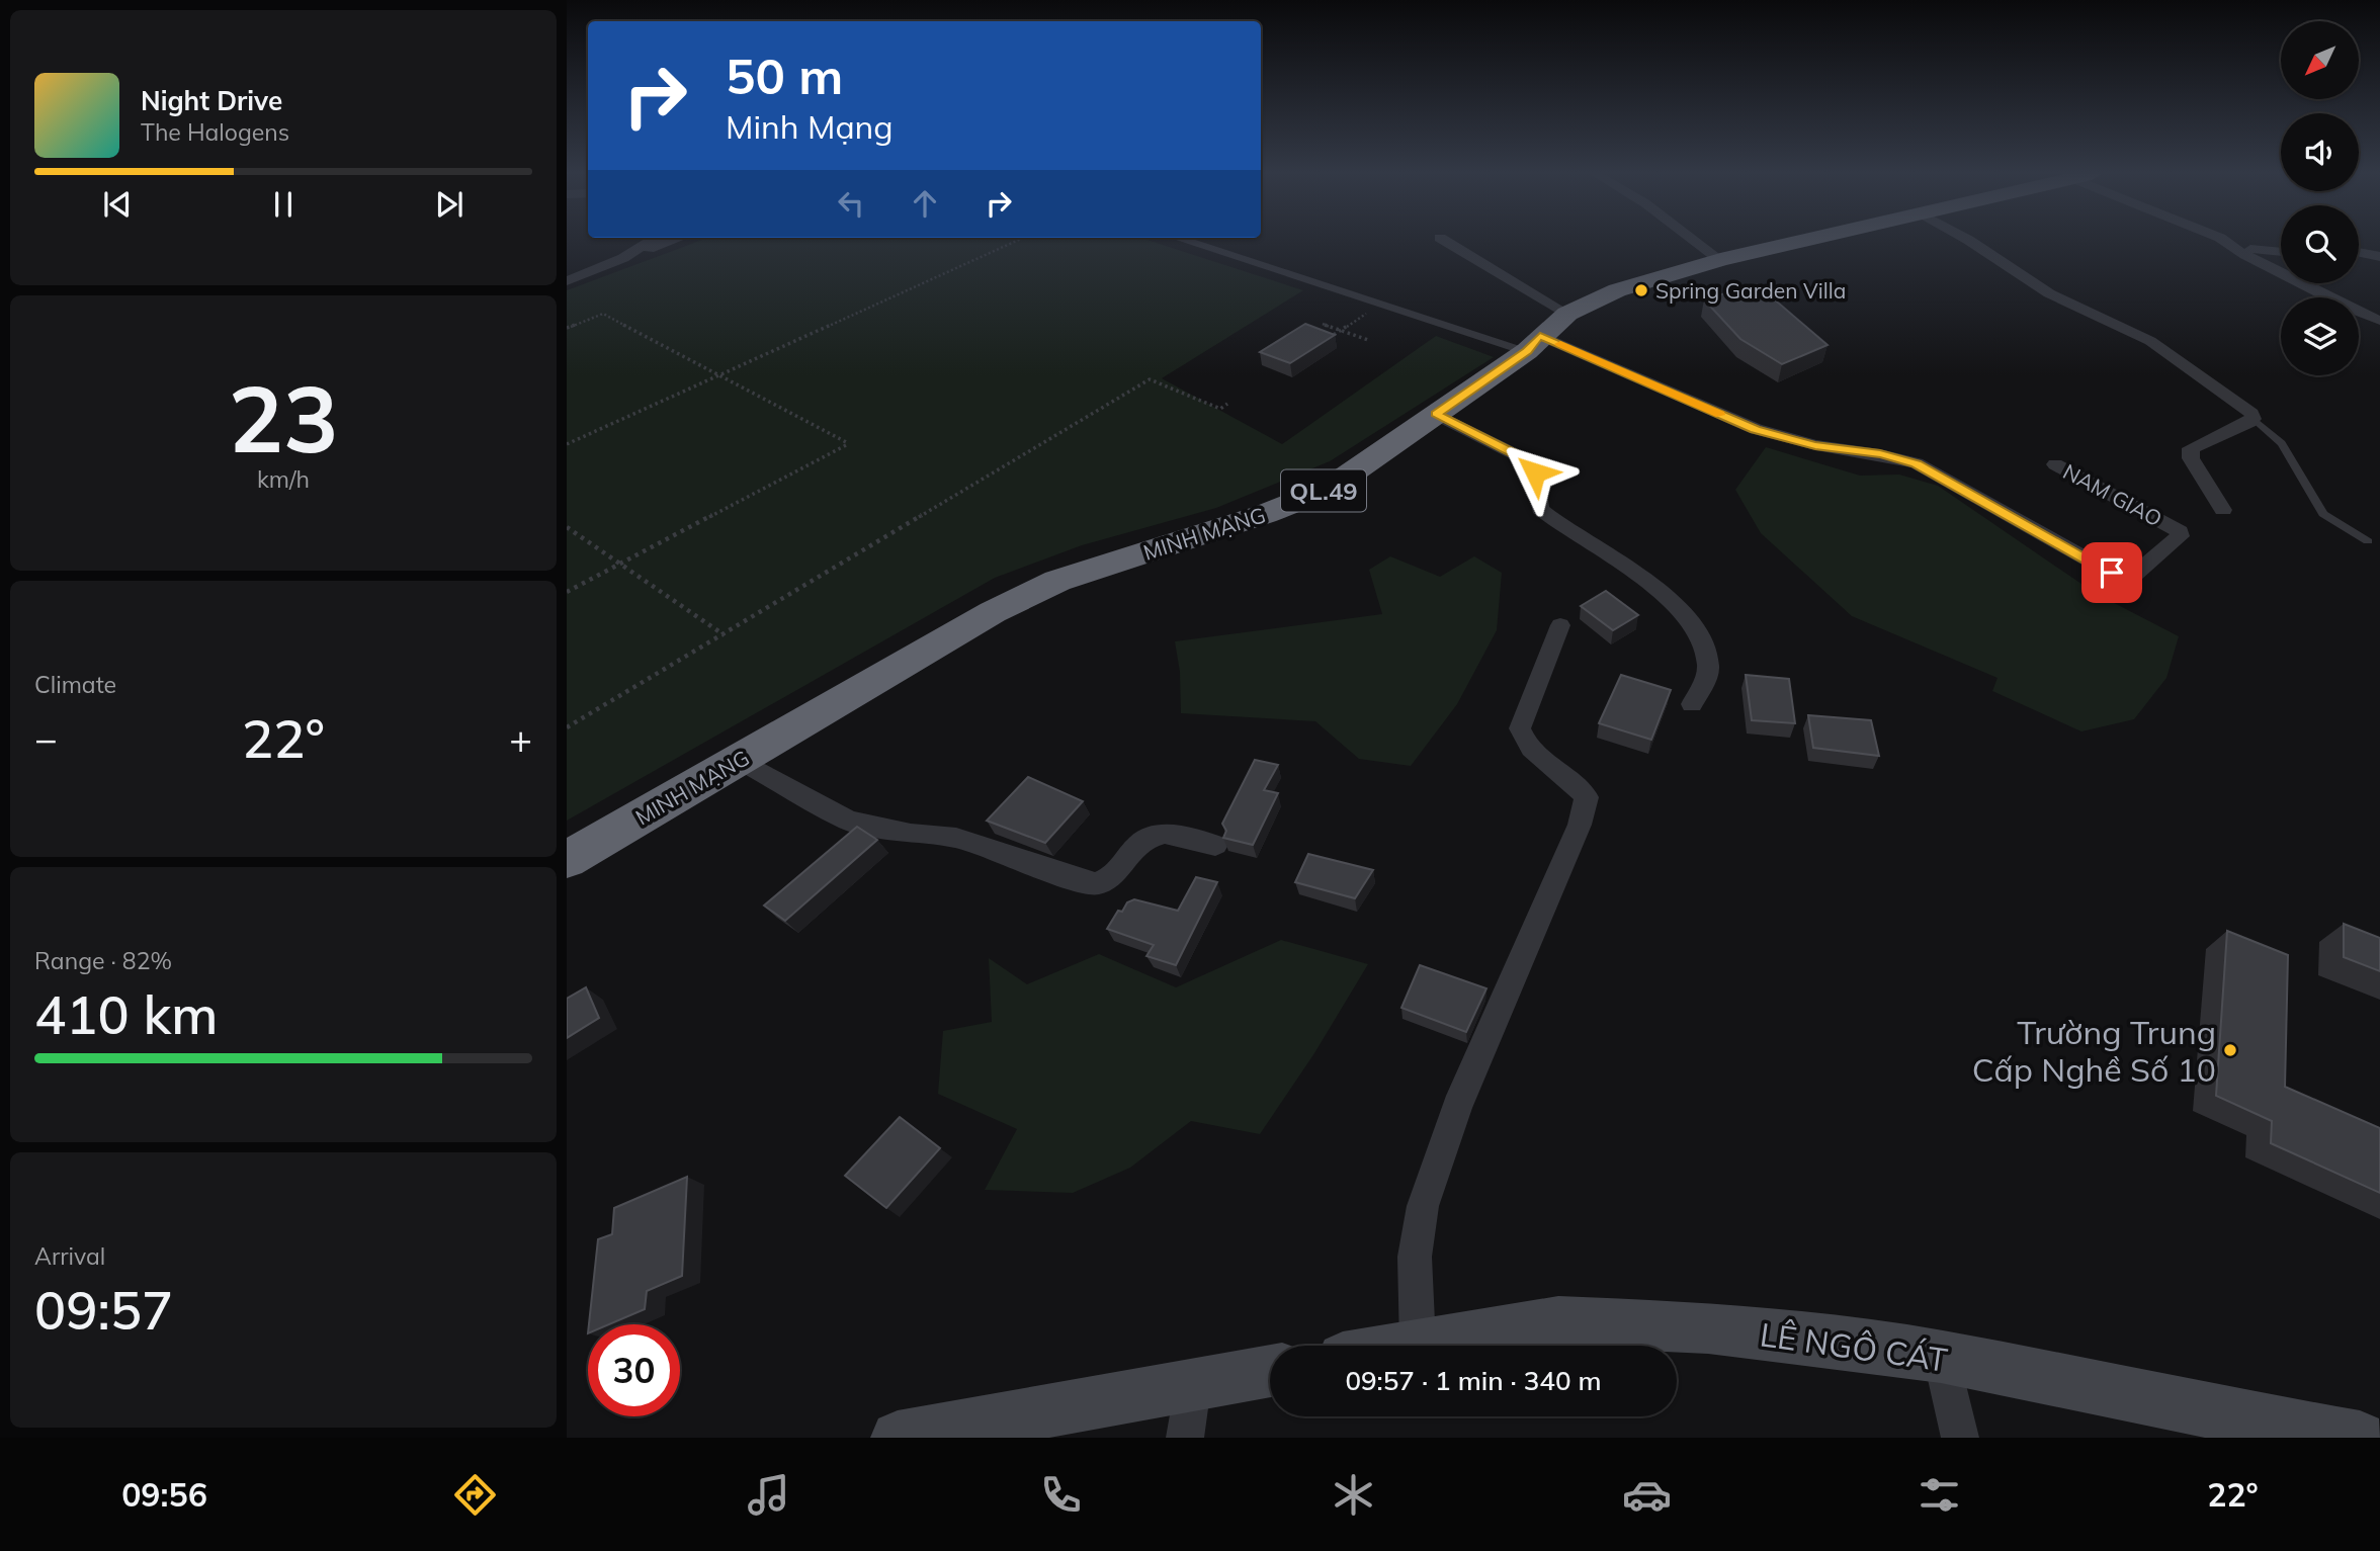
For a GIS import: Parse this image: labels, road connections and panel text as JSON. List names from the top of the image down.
{
  "streets": {
    "highway": ["QL.49", "MINH MẠNG"],
    "street": ["NAM GIAO", "LÊ NGÔ CÁT"]
  },
  "crossings": [
    ["NAM GIAO", "MINH MẠNG"]
  ],
  "places": ["Spring Garden Villa", "Trường Trung Cấp Nghề Số 10"],
  "north": "bottom left",
  "page": {
    "turn": ["50 m", "Minh Mạng"],
    "song": ["Night Drive", "The Halogens"],
    "tile": [
      ["23", "km/h"],
      "Climate",
      ["Range · 82%", "410 km"],
      ["Arrival", "09:57"]
    ],
    "heat": ["−", "22°", "+"],
    "limit": "30",
    "trip": "09:57 · 1 min · 340 m",
    "tabs": ["09:56", "22°"]
  }
}
